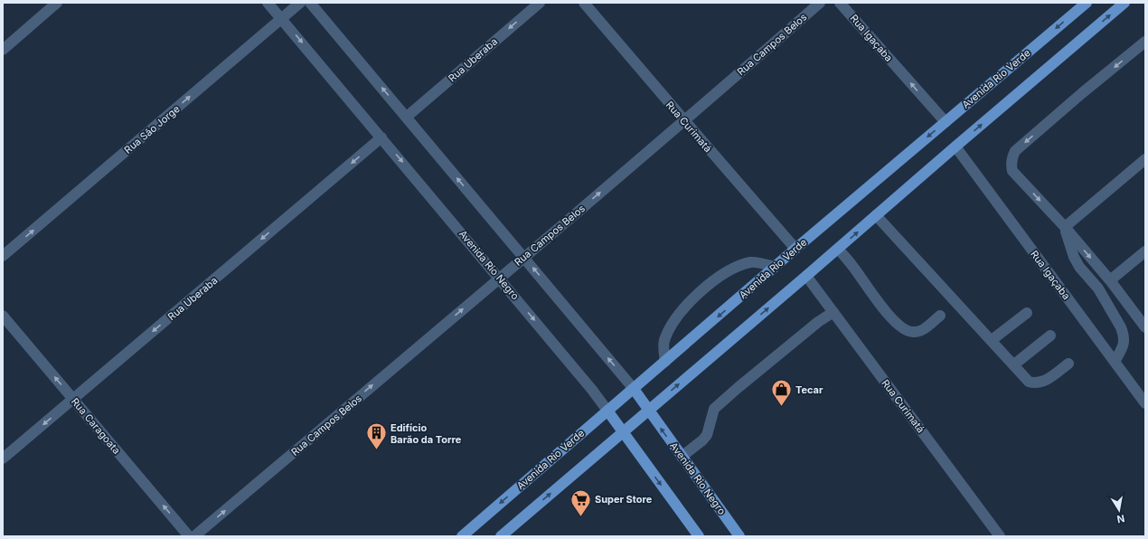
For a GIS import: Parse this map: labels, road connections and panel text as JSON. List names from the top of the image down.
{
  "streets": {
    "main road": ["Avenida Rio Verde", "Avenida Rio Negro"],
    "street": [
      "Rua Igaçaba",
      "Rua Campos Belos",
      "Rua Uberaba",
      "Rua Curimatá",
      "Rua São Jorge",
      "Rua Caragoata"
    ]
  },
  "crossings": [
    ["Rua Igaçaba", "Avenida Rio Verde"],
    ["Rua Campos Belos", "Rua Curimatá"],
    ["Rua Campos Belos", "Avenida Rio Negro"],
    ["Rua Uberaba", "Avenida Rio Negro"],
    ["Rua Uberaba", "Rua Caragoata"],
    ["Avenida Rio Verde", "Rua Curimatá"],
    ["Avenida Rio Verde", "Avenida Rio Negro"],
    ["Rua São Jorge", "Avenida Rio Negro"]
  ],
  "one_way": [
    "Rua Campos Belos",
    "Rua Uberaba",
    "Rua São Jorge",
    "Rua Caragoata"
  ],
  "places": {
    "shop": ["Tecar"],
    "building": ["Edifício Barão da Torre"],
    "supermarket": ["Super Store"]
  },
  "north": "bottom"
}
